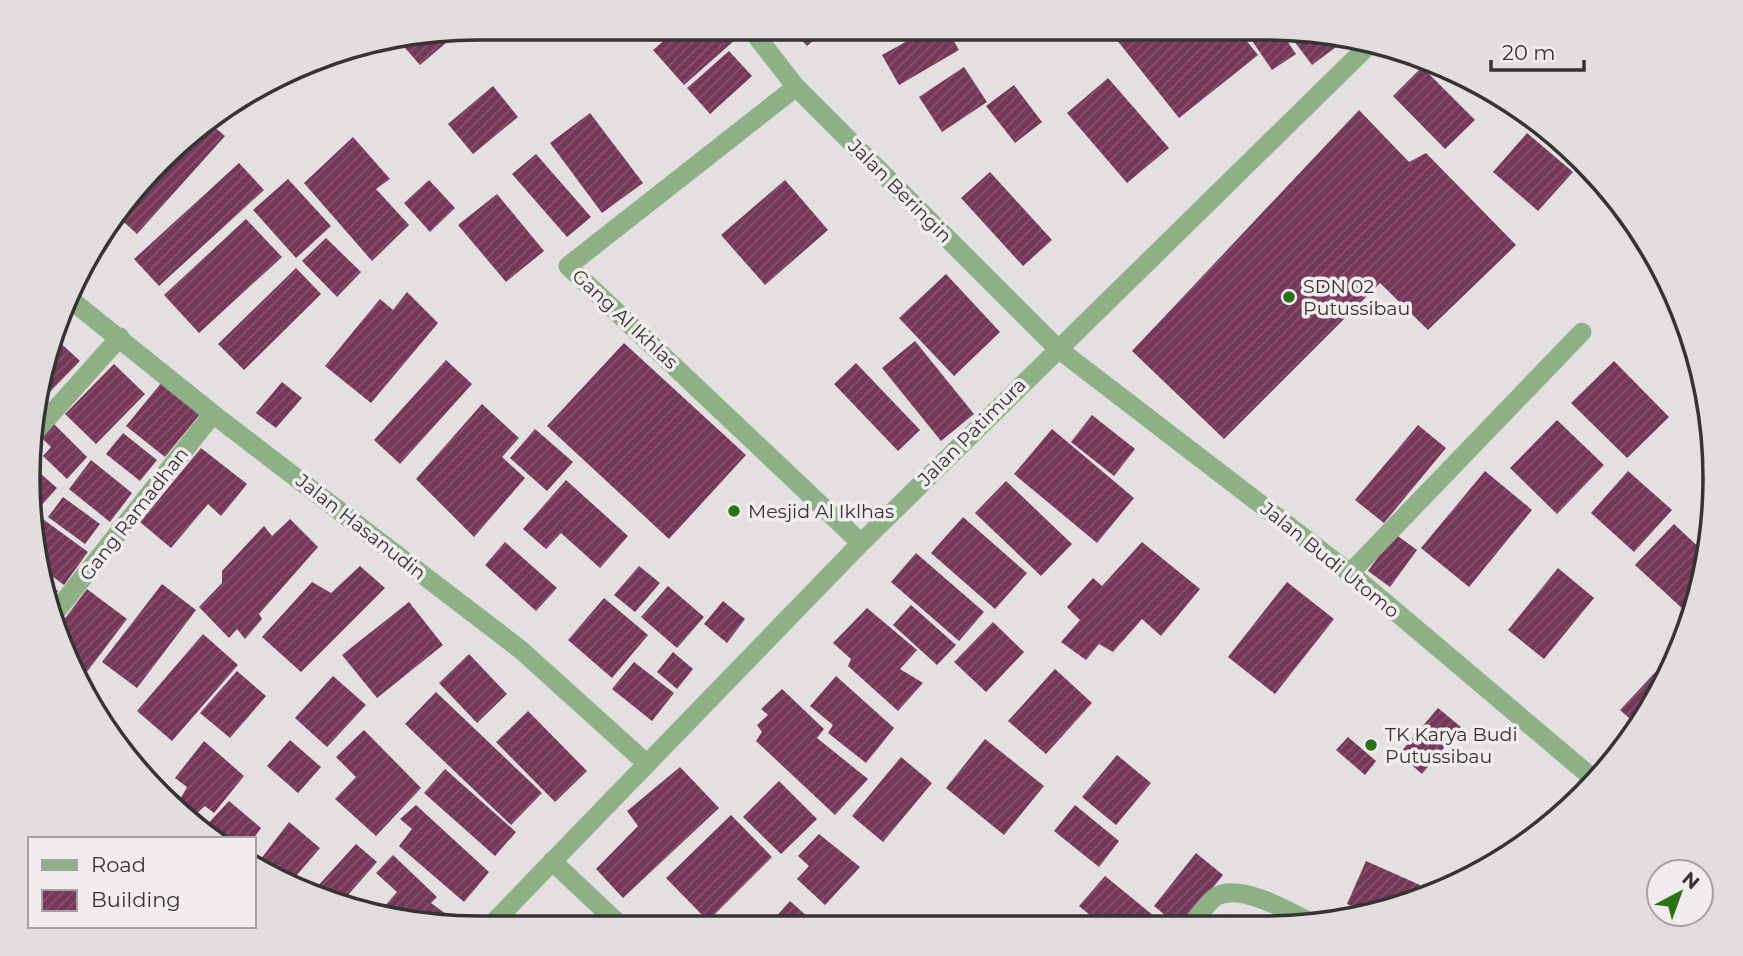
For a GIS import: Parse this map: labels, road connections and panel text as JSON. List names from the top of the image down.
{
  "streets": {
    "street": [
      "Jalan Beringin",
      "Gang Al Ikhlas",
      "Jalan Patimura",
      "Gang Ramadhan",
      "Jalan Hasanudin",
      "Jalan Budi Utomo"
    ]
  },
  "crossings": [
    ["Jalan Beringin", "Gang Al Ikhlas"],
    ["Jalan Beringin", "Jalan Patimura"],
    ["Jalan Beringin", "Jalan Budi Utomo"],
    ["Gang Al Ikhlas", "Jalan Patimura"],
    ["Jalan Patimura", "Jalan Hasanudin"],
    ["Jalan Patimura", "Jalan Budi Utomo"],
    ["Gang Ramadhan", "Jalan Hasanudin"]
  ],
  "places": ["SDN 02 Putussibau", "Mesjid Al Iklhas", "TK Karya Budi Putussibau"],
  "legend": ["Road", "Building"],
  "scale_bar": "20 m",
  "north": "top right"
}
